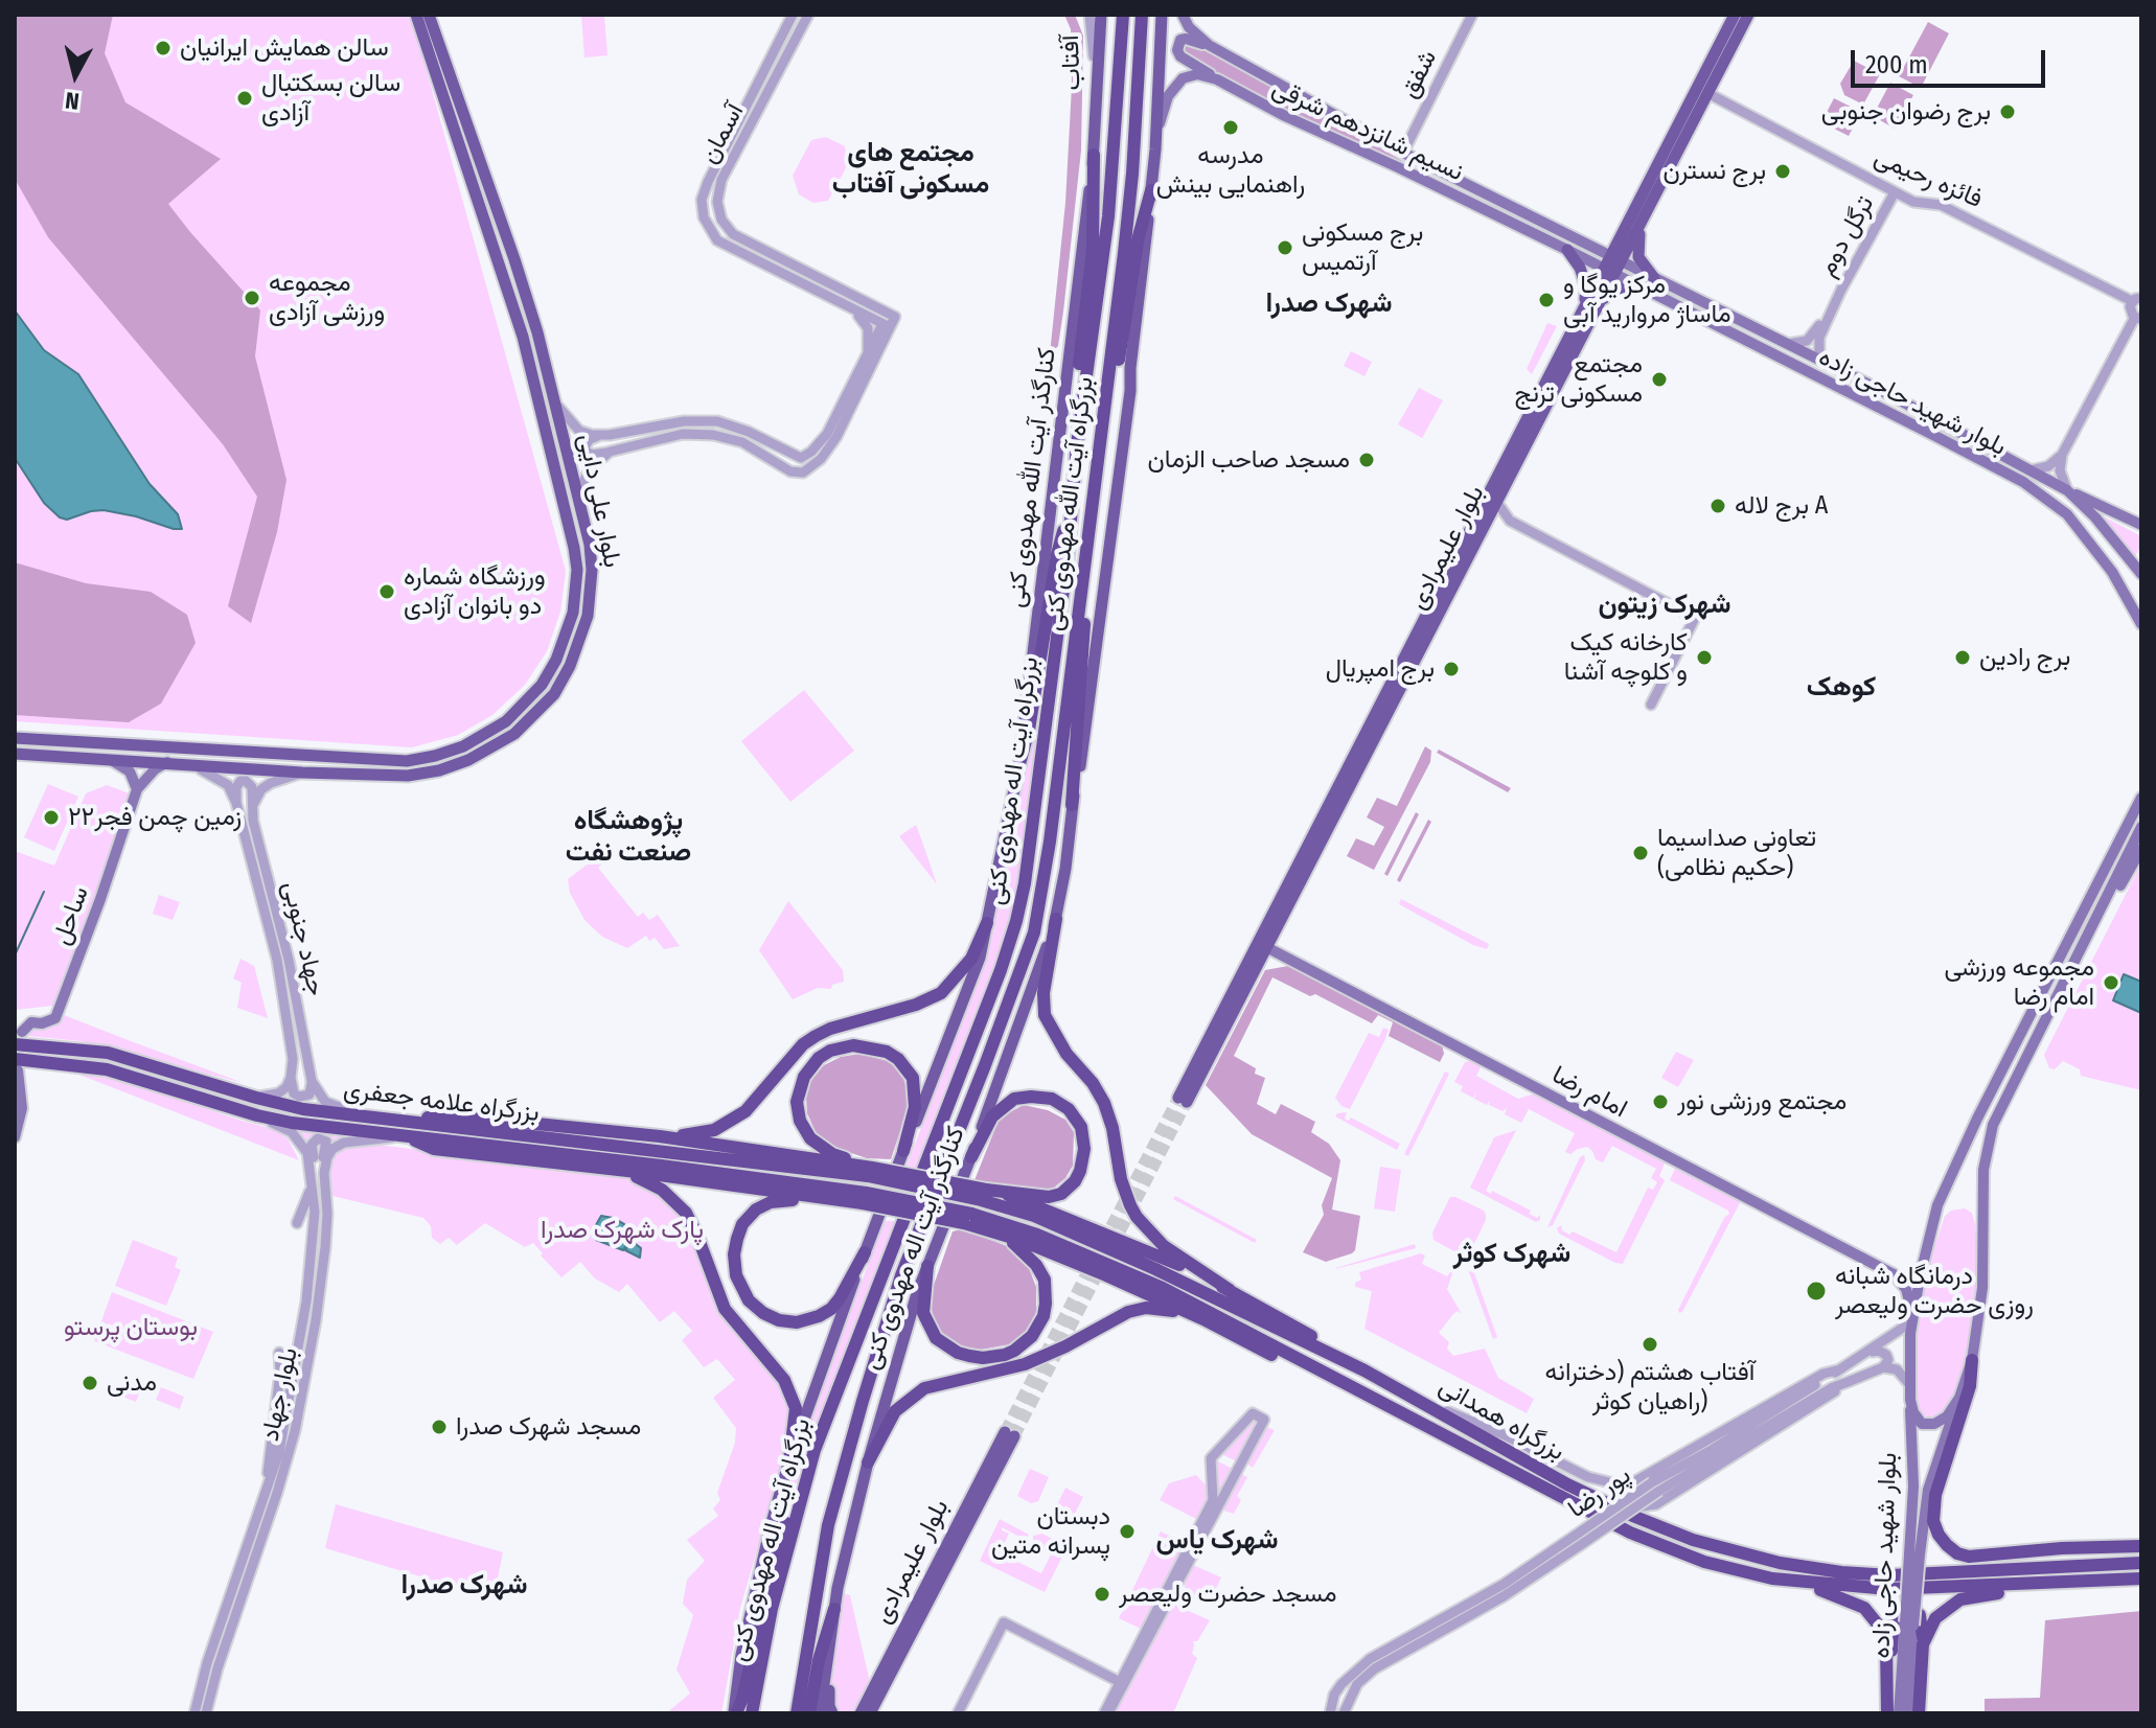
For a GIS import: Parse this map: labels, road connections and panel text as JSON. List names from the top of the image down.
{
  "streets": {
    "highway": [
      "بزرگراه آیت الله مهدوی کنی",
      "بزرگراه آیت اله مهدوی کنی",
      "بزرگراه علامه جعفری",
      "بزرگراه همدانی"
    ],
    "main road": [
      "نسیم شانزدهم شرقی",
      "بلوار شهید حاجی زاده",
      "کنارگذر آیت الله مهدوی کنی",
      "بلوار علی دایی",
      "بلوار علیمرادی",
      "ساحل",
      "امام رضا",
      "کنارگذر آیت اله مهدوی کنی"
    ],
    "street": [
      "آفتاب",
      "شفق",
      "آسمان",
      "فائزه رحیمی",
      "ترگل دوم",
      "جهاد جنوبی",
      "بلوار جهاد",
      "پور رضا"
    ]
  },
  "crossings": [
    ["آفتاب", "کنارگذر آیت الله مهدوی کنی"],
    ["شفق", "نسیم شانزدهم شرقی"],
    ["نسیم شانزدهم شرقی", "بلوار شهید حاجی زاده"],
    ["نسیم شانزدهم شرقی", "بلوار علیمرادی"],
    ["فائزه رحیمی", "ترگل دوم"],
    ["فائزه رحیمی", "بلوار علیمرادی"],
    ["ترگل دوم", "بلوار شهید حاجی زاده"],
    ["بلوار شهید حاجی زاده", "بلوار علیمرادی"],
    ["بلوار شهید حاجی زاده", "امام رضا"],
    ["بلوار شهید حاجی زاده", "پور رضا"],
    ["کنارگذر آیت الله مهدوی کنی", "کنارگذر آیت اله مهدوی کنی"],
    ["بلوار علی دایی", "جهاد جنوبی"],
    ["بزرگراه آیت الله مهدوی کنی", "بزرگراه آیت اله مهدوی کنی"],
    ["بلوار علیمرادی", "امام رضا"],
    ["ساحل", "بزرگراه علامه جعفری"],
    ["امام رضا", "پور رضا"],
    ["بزرگراه علامه جعفری", "بلوار جهاد"]
  ],
  "districts": [
    "مجتمع های مسکونی آفتاب",
    "شهرک صدرا",
    "شهرک زیتون",
    "کوهک",
    "پژوهشگاه صنعت نفت",
    "شهرک کوثر",
    "شهرک یاس",
    "شهرک صدرا"
  ],
  "parks": ["پارک شهرک صدرا", "بوستان پرستو"],
  "places": [
    "سالن همایش ایرانیان",
    "سالن بسکتبال آزادی",
    "برج رضوان جنوبی",
    "مدرسه راهنمایی بینش",
    "برج نسترن",
    "برج مسکونی آرتمیس",
    "مجموعه ورزشی آزادی",
    "مرکز یوگا و ماساژ مروارید آبی",
    "مجتمع مسکونی ترنج",
    "مسجد صاحب الزمان",
    "برج لاله A",
    "ورزشگاه شماره دو بانوان آزادی",
    "کارخانه کیک و کلوچه آشنا",
    "برج رادین",
    "برج امپریال",
    "زمین چمن فجر۲۲",
    "تعاونی صداسیما (حکیم نظامی)",
    "مجموعه ورزشی امام رضا",
    "مجتمع ورزشی نور",
    "درمانگاه شبانه روزی حضرت ولیعصر",
    "آفتاب هشتم (دخترانه راهیان کوثر)",
    "مدنی",
    "مسجد شهرک صدرا",
    "دبستان پسرانه متین",
    "مسجد حضرت ولیعصر"
  ],
  "scale_bar": "200 m",
  "north": "bottom"
}
